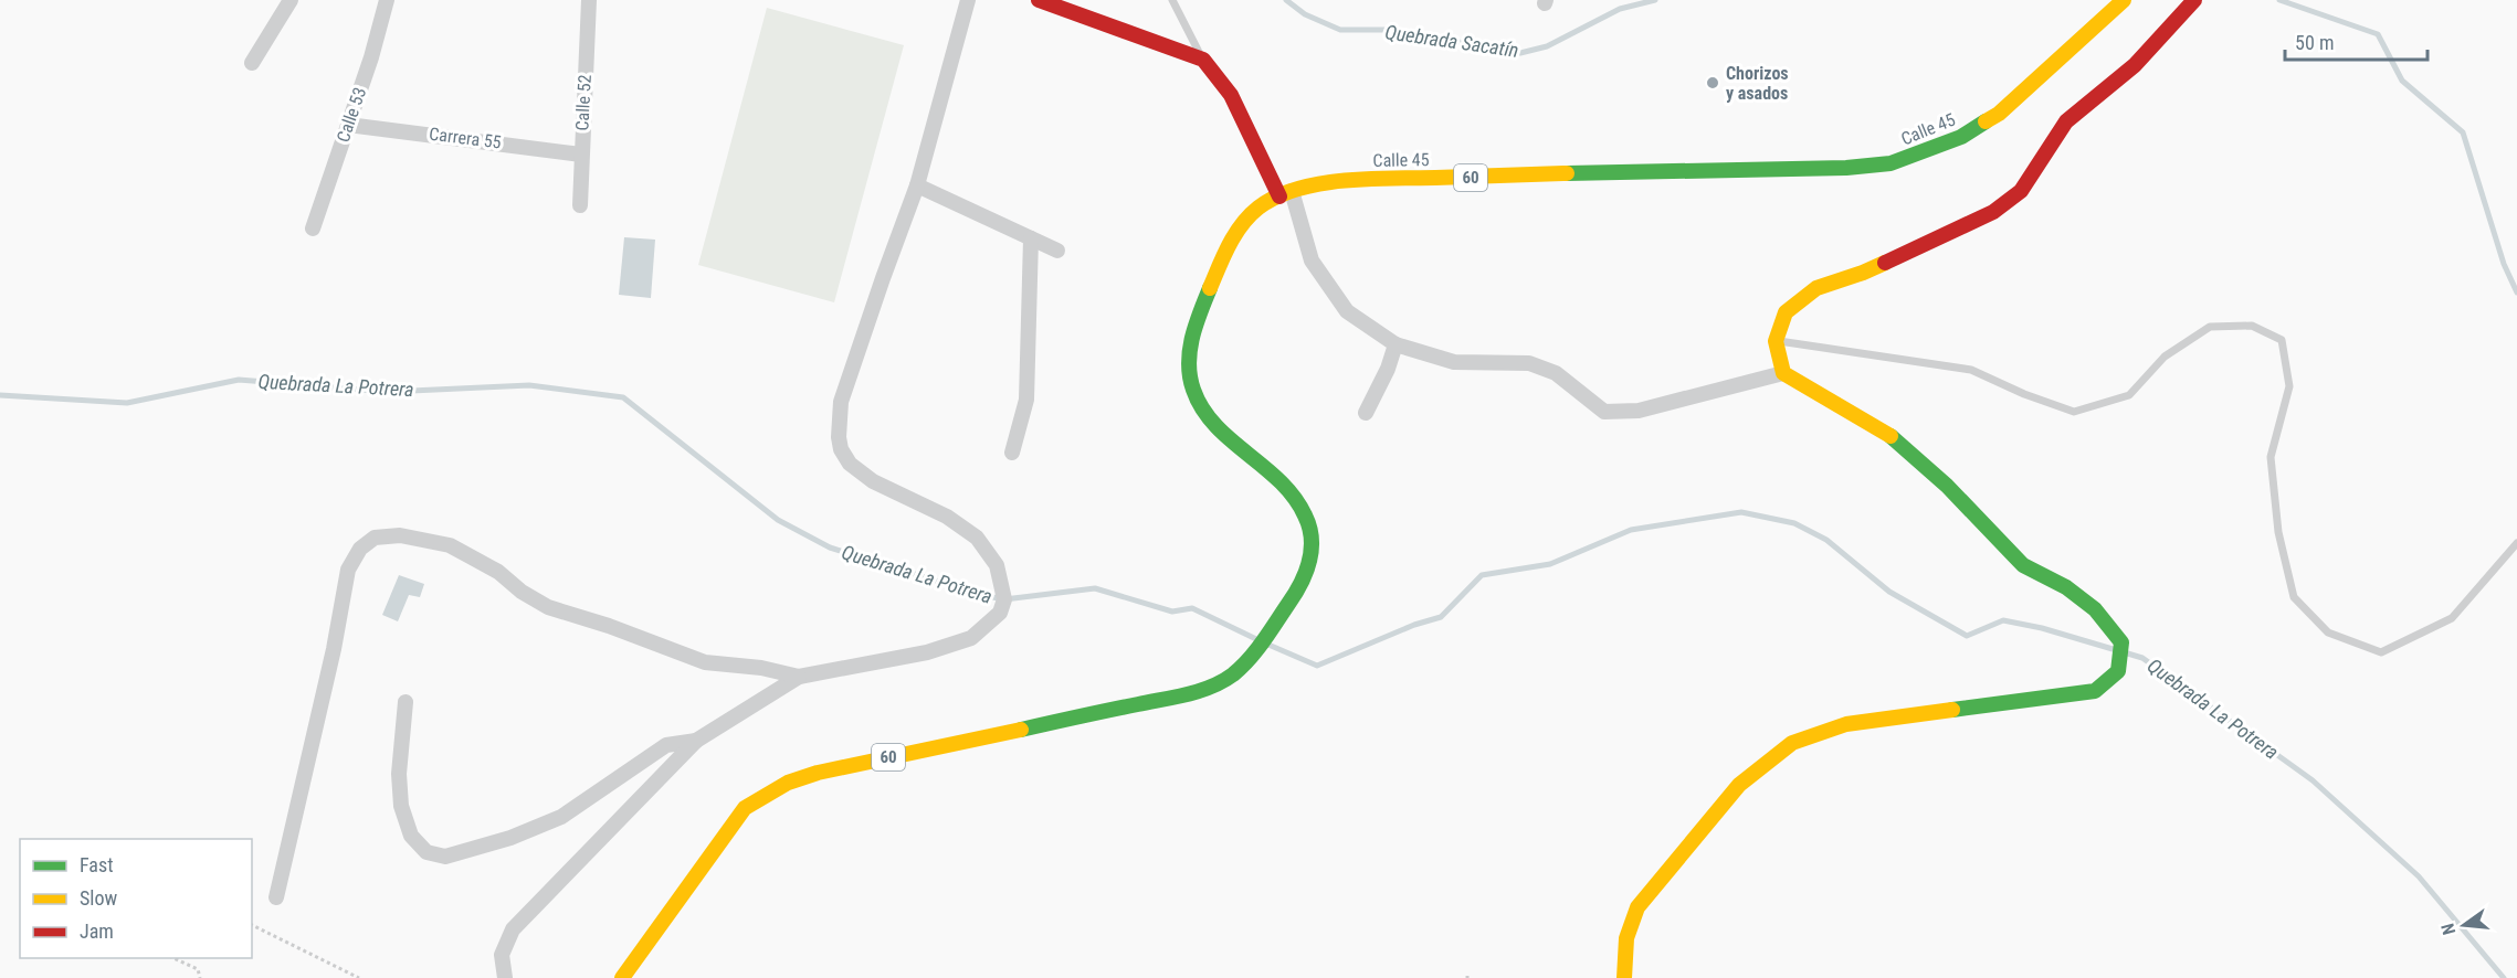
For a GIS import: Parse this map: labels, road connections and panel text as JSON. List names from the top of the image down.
{
  "streets": {
    "main road": ["Calle 45", "60"],
    "street": ["Calle 52", "Calle 53", "Carrera 55"]
  },
  "crossings": [
    ["Calle 52", "Carrera 55"],
    ["Calle 53", "Carrera 55"]
  ],
  "water": ["Quebrada Sacatín", "Quebrada La Potrera"],
  "places": ["Chorizos y asados"],
  "legend": ["Fast", "Slow", "Jam"],
  "scale_bar": "50 m",
  "north": "left"
}
